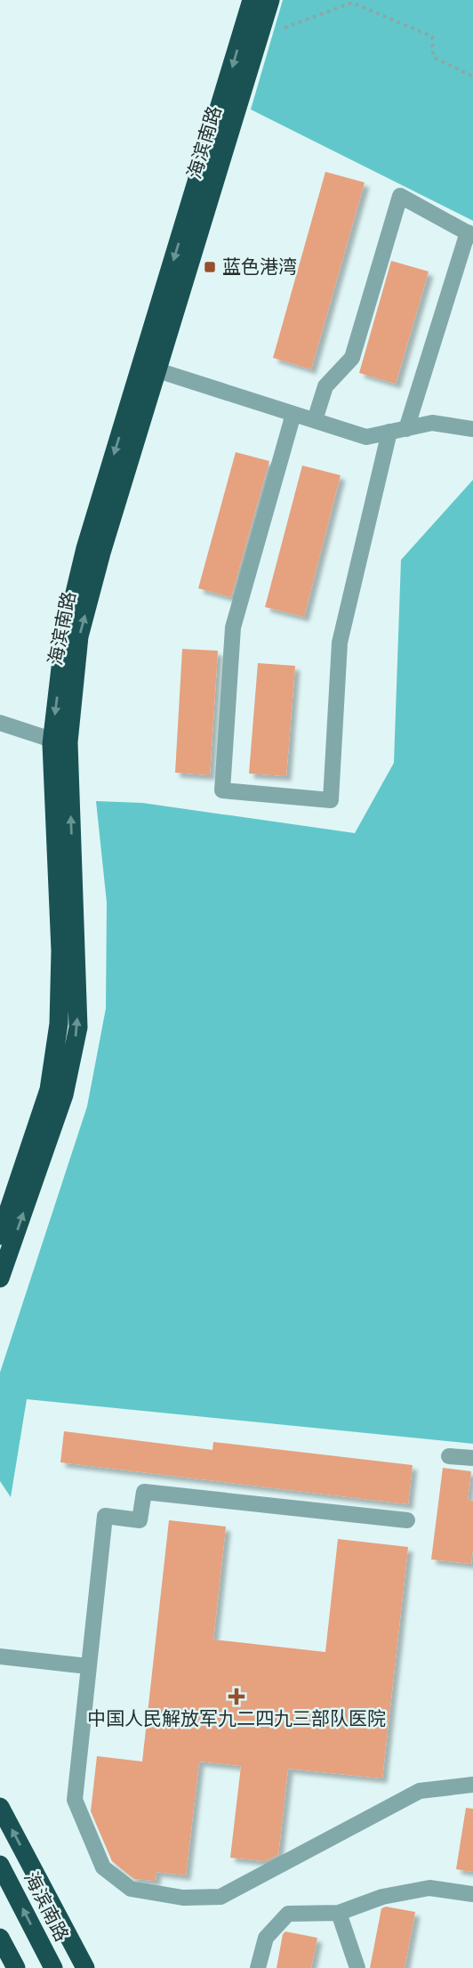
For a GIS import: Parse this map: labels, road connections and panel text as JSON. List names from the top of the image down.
{
  "streets": {
    "highway": ["海滨南路"]
  },
  "places": {
    "transit": ["蓝色港湾"],
    "health": ["中国人民解放军九二四九三部队医院"]
  }
}
